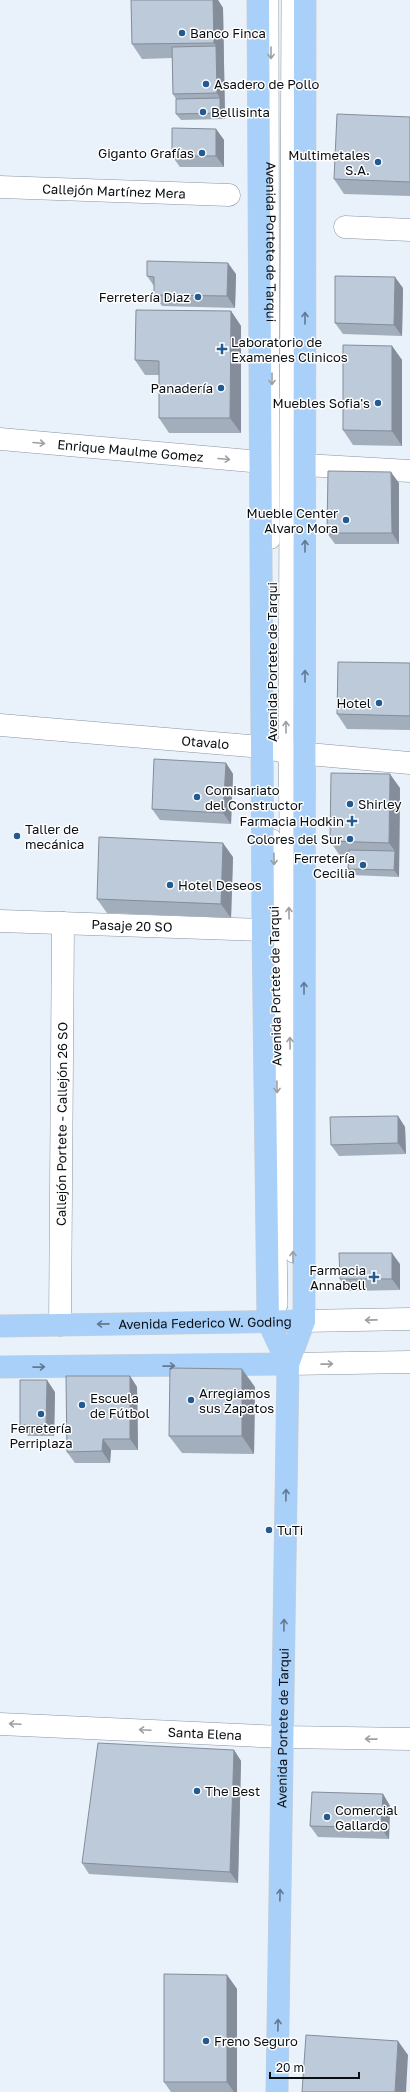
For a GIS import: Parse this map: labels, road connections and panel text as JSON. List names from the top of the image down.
{
  "streets": {
    "main road": ["Avenida Portete de Tarqui", "Avenida Federico W. Goding"],
    "street": [
      "Callejón Martínez Mera",
      "Enrique Maulme Gomez",
      "Otavalo",
      "Pasaje 20 SO",
      "Callejón Portete - Callejón 26 SO",
      "Santa Elena"
    ]
  },
  "crossings": [
    ["Avenida Portete de Tarqui", "Enrique Maulme Gomez"],
    ["Avenida Portete de Tarqui", "Otavalo"],
    ["Avenida Portete de Tarqui", "Pasaje 20 SO"],
    ["Avenida Portete de Tarqui", "Avenida Federico W. Goding"],
    ["Avenida Portete de Tarqui", "Santa Elena"],
    ["Pasaje 20 SO", "Callejón Portete - Callejón 26 SO"],
    ["Callejón Portete - Callejón 26 SO", "Avenida Federico W. Goding"]
  ],
  "one_way": ["Enrique Maulme Gomez", "Santa Elena"],
  "places": {
    "other": [
      "Banco Finca",
      "Asadero de Pollo",
      "Bellisinta",
      "Giganto Grafías",
      "Multimetales S.A.",
      "Ferretería Diaz",
      "Panadería",
      "Muebles Sofia's",
      "Mueble Center Alvaro Mora",
      "Hotel",
      "Comisariato del Constructor",
      "Shirley",
      "Taller de mecánica",
      "Colores del Sur",
      "Ferretería Cecilia",
      "Hotel Deseos",
      "Arregiamos sus Zapatos",
      "Escuela de Fútbol",
      "Ferretería Perriplaza",
      "TuTi",
      "The Best",
      "Comercial Gallardo",
      "Freno Seguro"
    ],
    "health": ["Laboratorio de Examenes Clinicos", "Farmacia Hodkin", "Farmacia Annabell"]
  },
  "scale_bar": "20 m"
}
